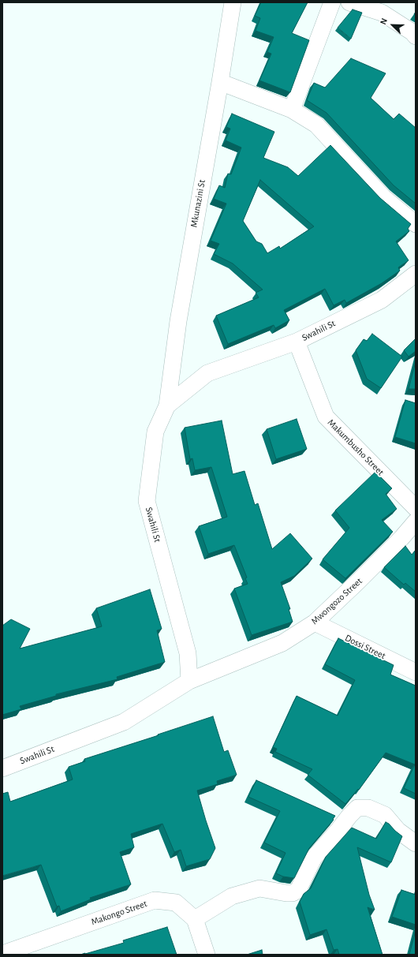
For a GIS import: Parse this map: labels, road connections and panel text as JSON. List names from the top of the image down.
{
  "streets": {
    "street": [
      "Mkunazini St",
      "Swahili St",
      "Makumbusho Street",
      "Mwongozo Street",
      "Dossi Street",
      "Makongo Street"
    ]
  },
  "crossings": [
    ["Mkunazini St", "Swahili St"],
    ["Swahili St", "Makumbusho Street"],
    ["Swahili St", "Mwongozo Street"],
    ["Mwongozo Street", "Dossi Street"]
  ],
  "north": "top left"
}
